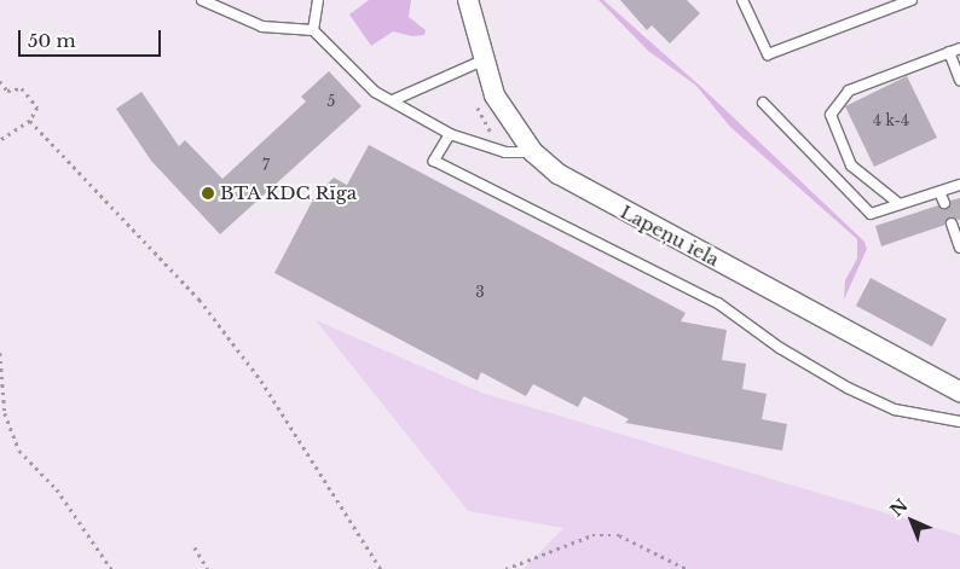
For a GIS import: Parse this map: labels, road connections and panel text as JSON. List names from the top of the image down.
{
  "streets": {
    "street": ["Lapeņu iela"]
  },
  "places": ["BTA KDC Rīga"],
  "house_numbers": [
    "5",
    "4 k-4",
    "7",
    "3"
  ],
  "scale_bar": "50 m",
  "north": "top left"
}
